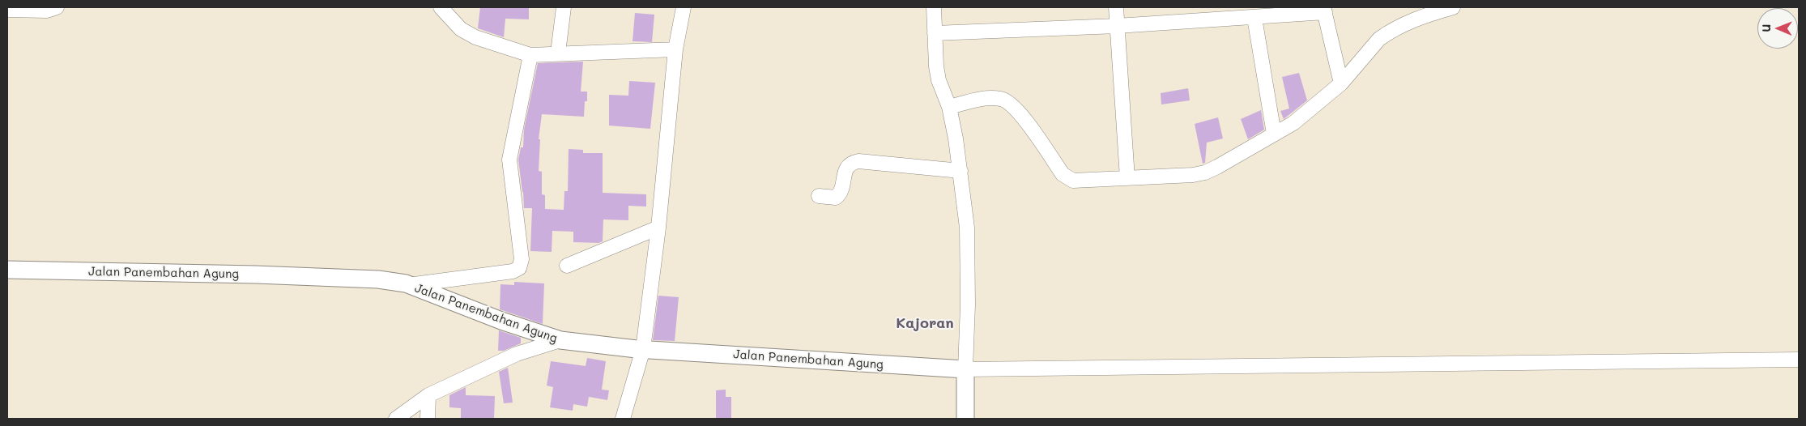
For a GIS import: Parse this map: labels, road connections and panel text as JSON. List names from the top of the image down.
{
  "streets": {
    "street": ["Jalan Panembahan Agung"]
  },
  "districts": ["Kajoran"],
  "north": "left"
}
